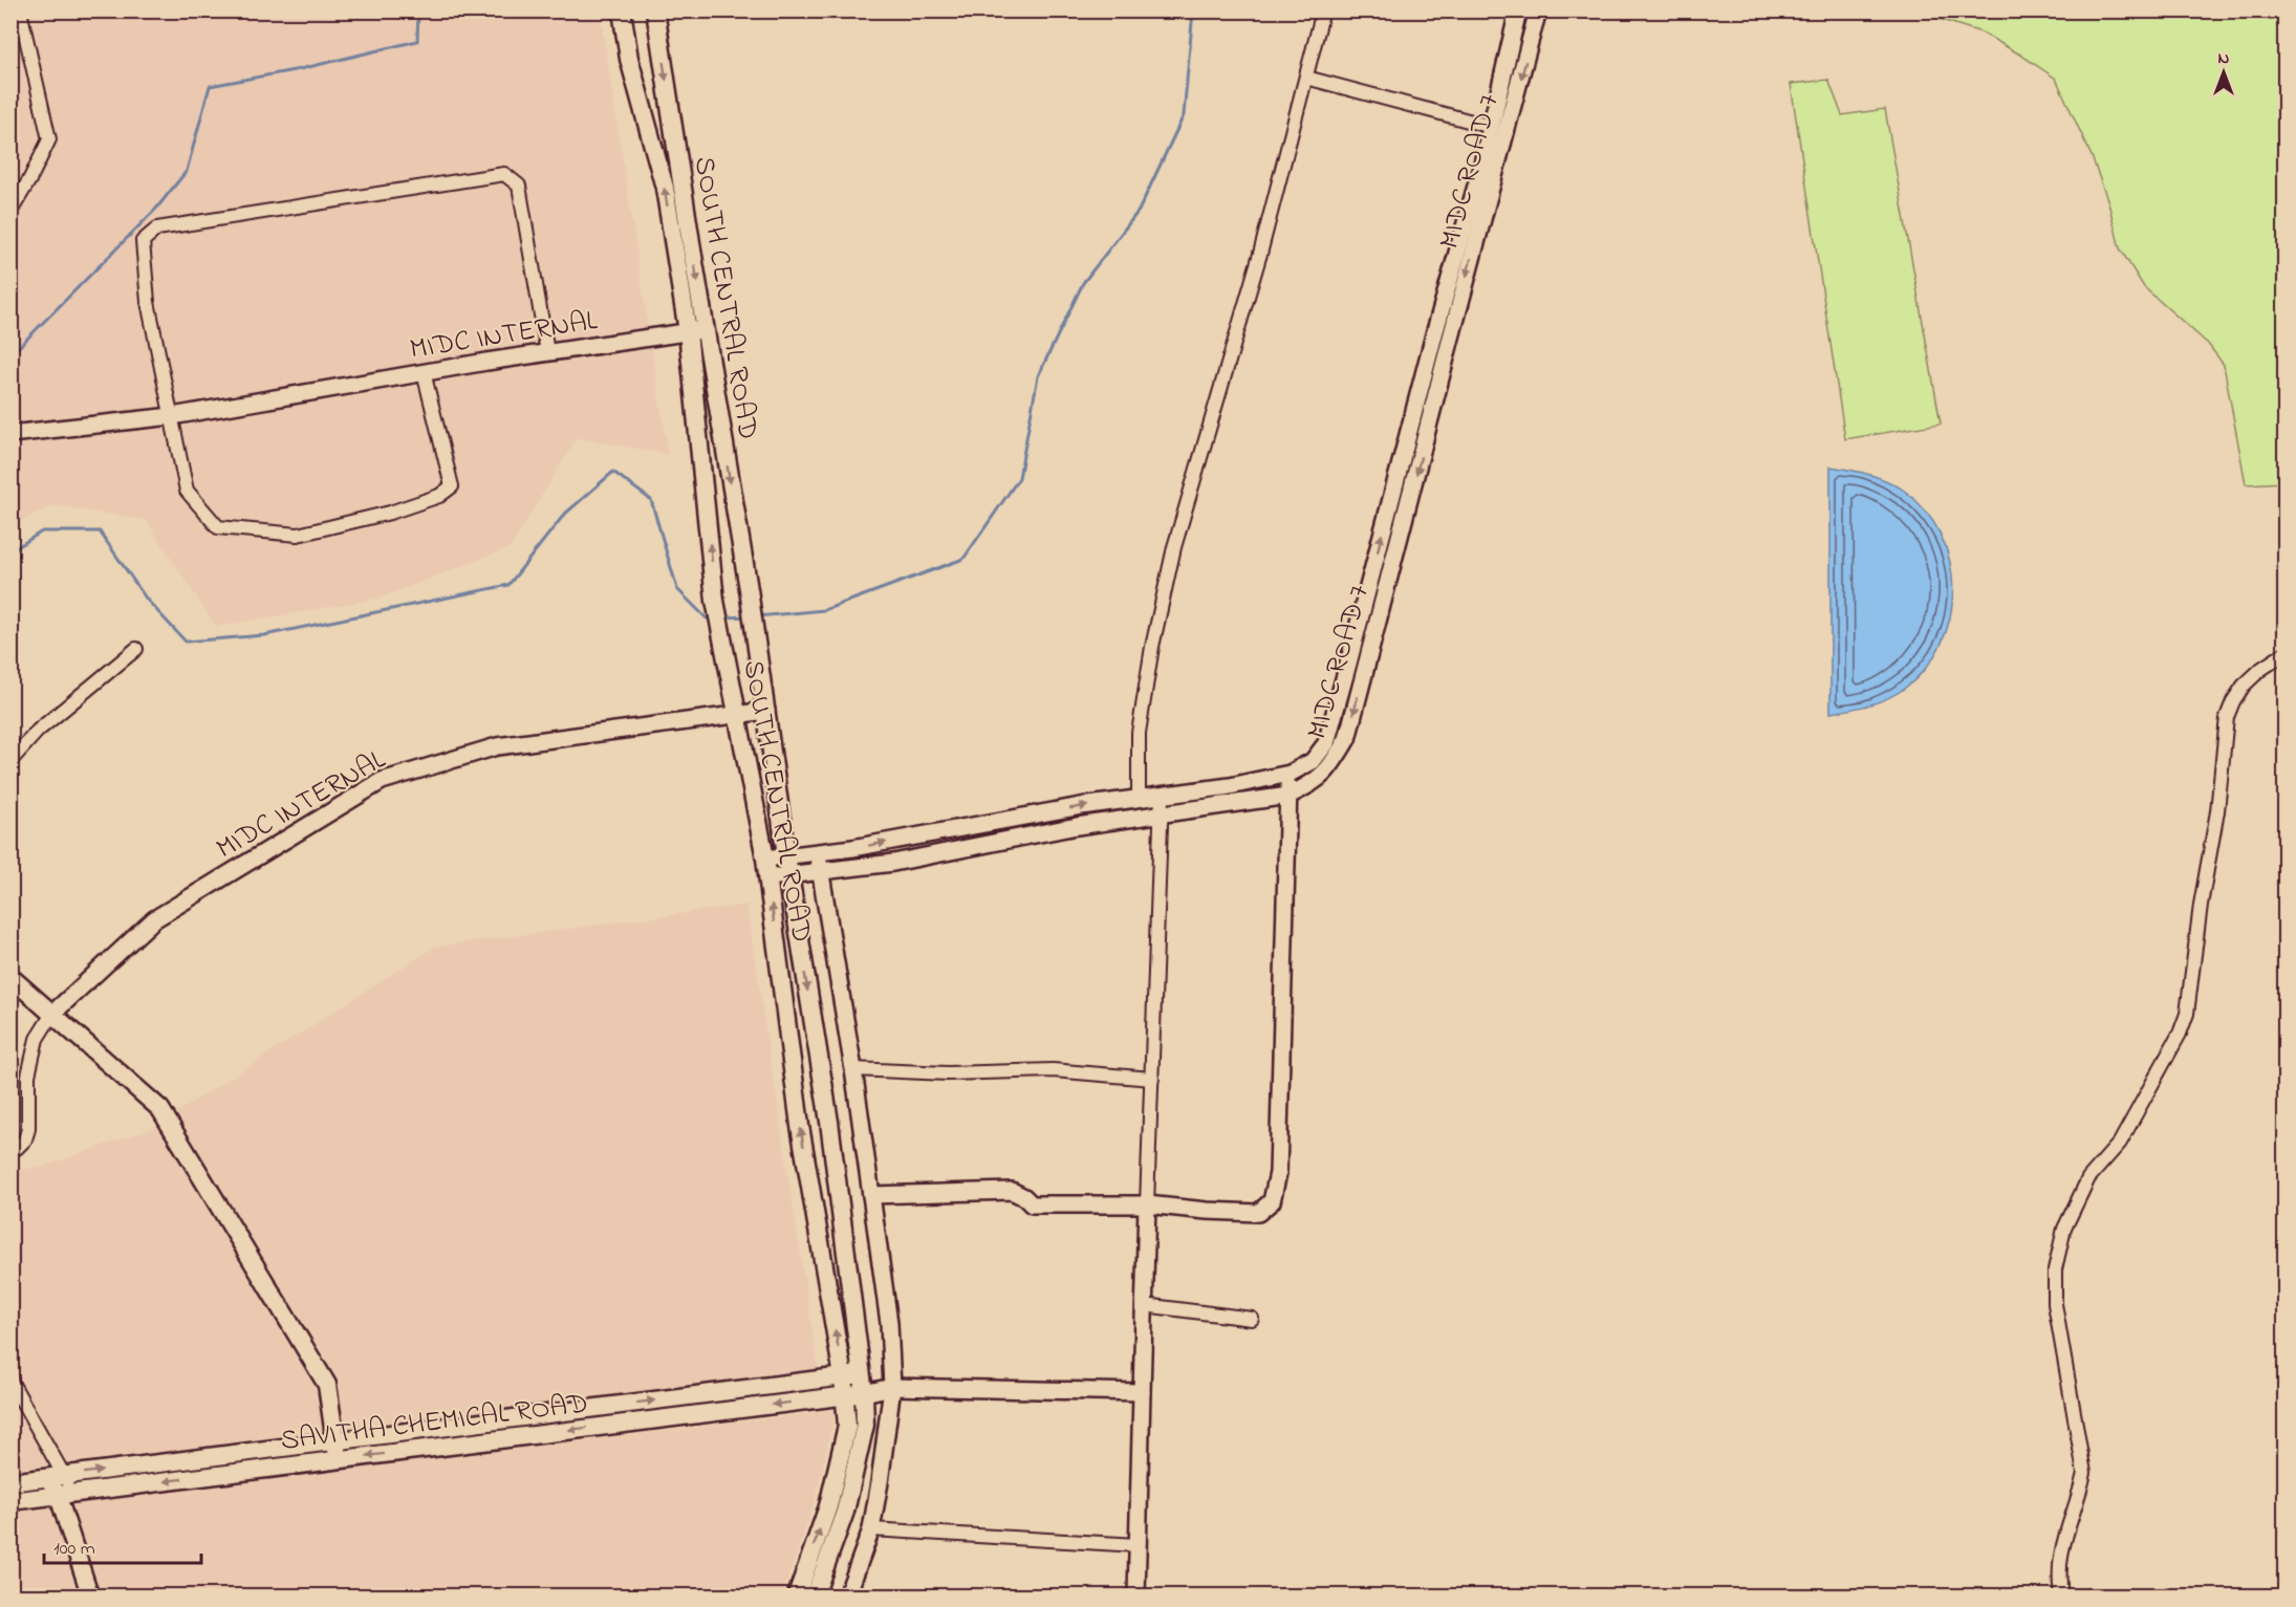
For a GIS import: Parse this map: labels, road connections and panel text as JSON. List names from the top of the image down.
{
  "streets": {
    "main road": ["SOUTH CENTRAL ROAD", "SAVITHA CHEMICAL ROAD"],
    "street": ["MIDC ROAD 7", "MIDC INTERNAL"]
  },
  "crossings": [
    ["MIDC ROAD 7", "SOUTH CENTRAL ROAD"],
    ["SOUTH CENTRAL ROAD", "MIDC INTERNAL"],
    ["SOUTH CENTRAL ROAD", "SAVITHA CHEMICAL ROAD"]
  ],
  "scale_bar": "100 m",
  "north": "top"
}
